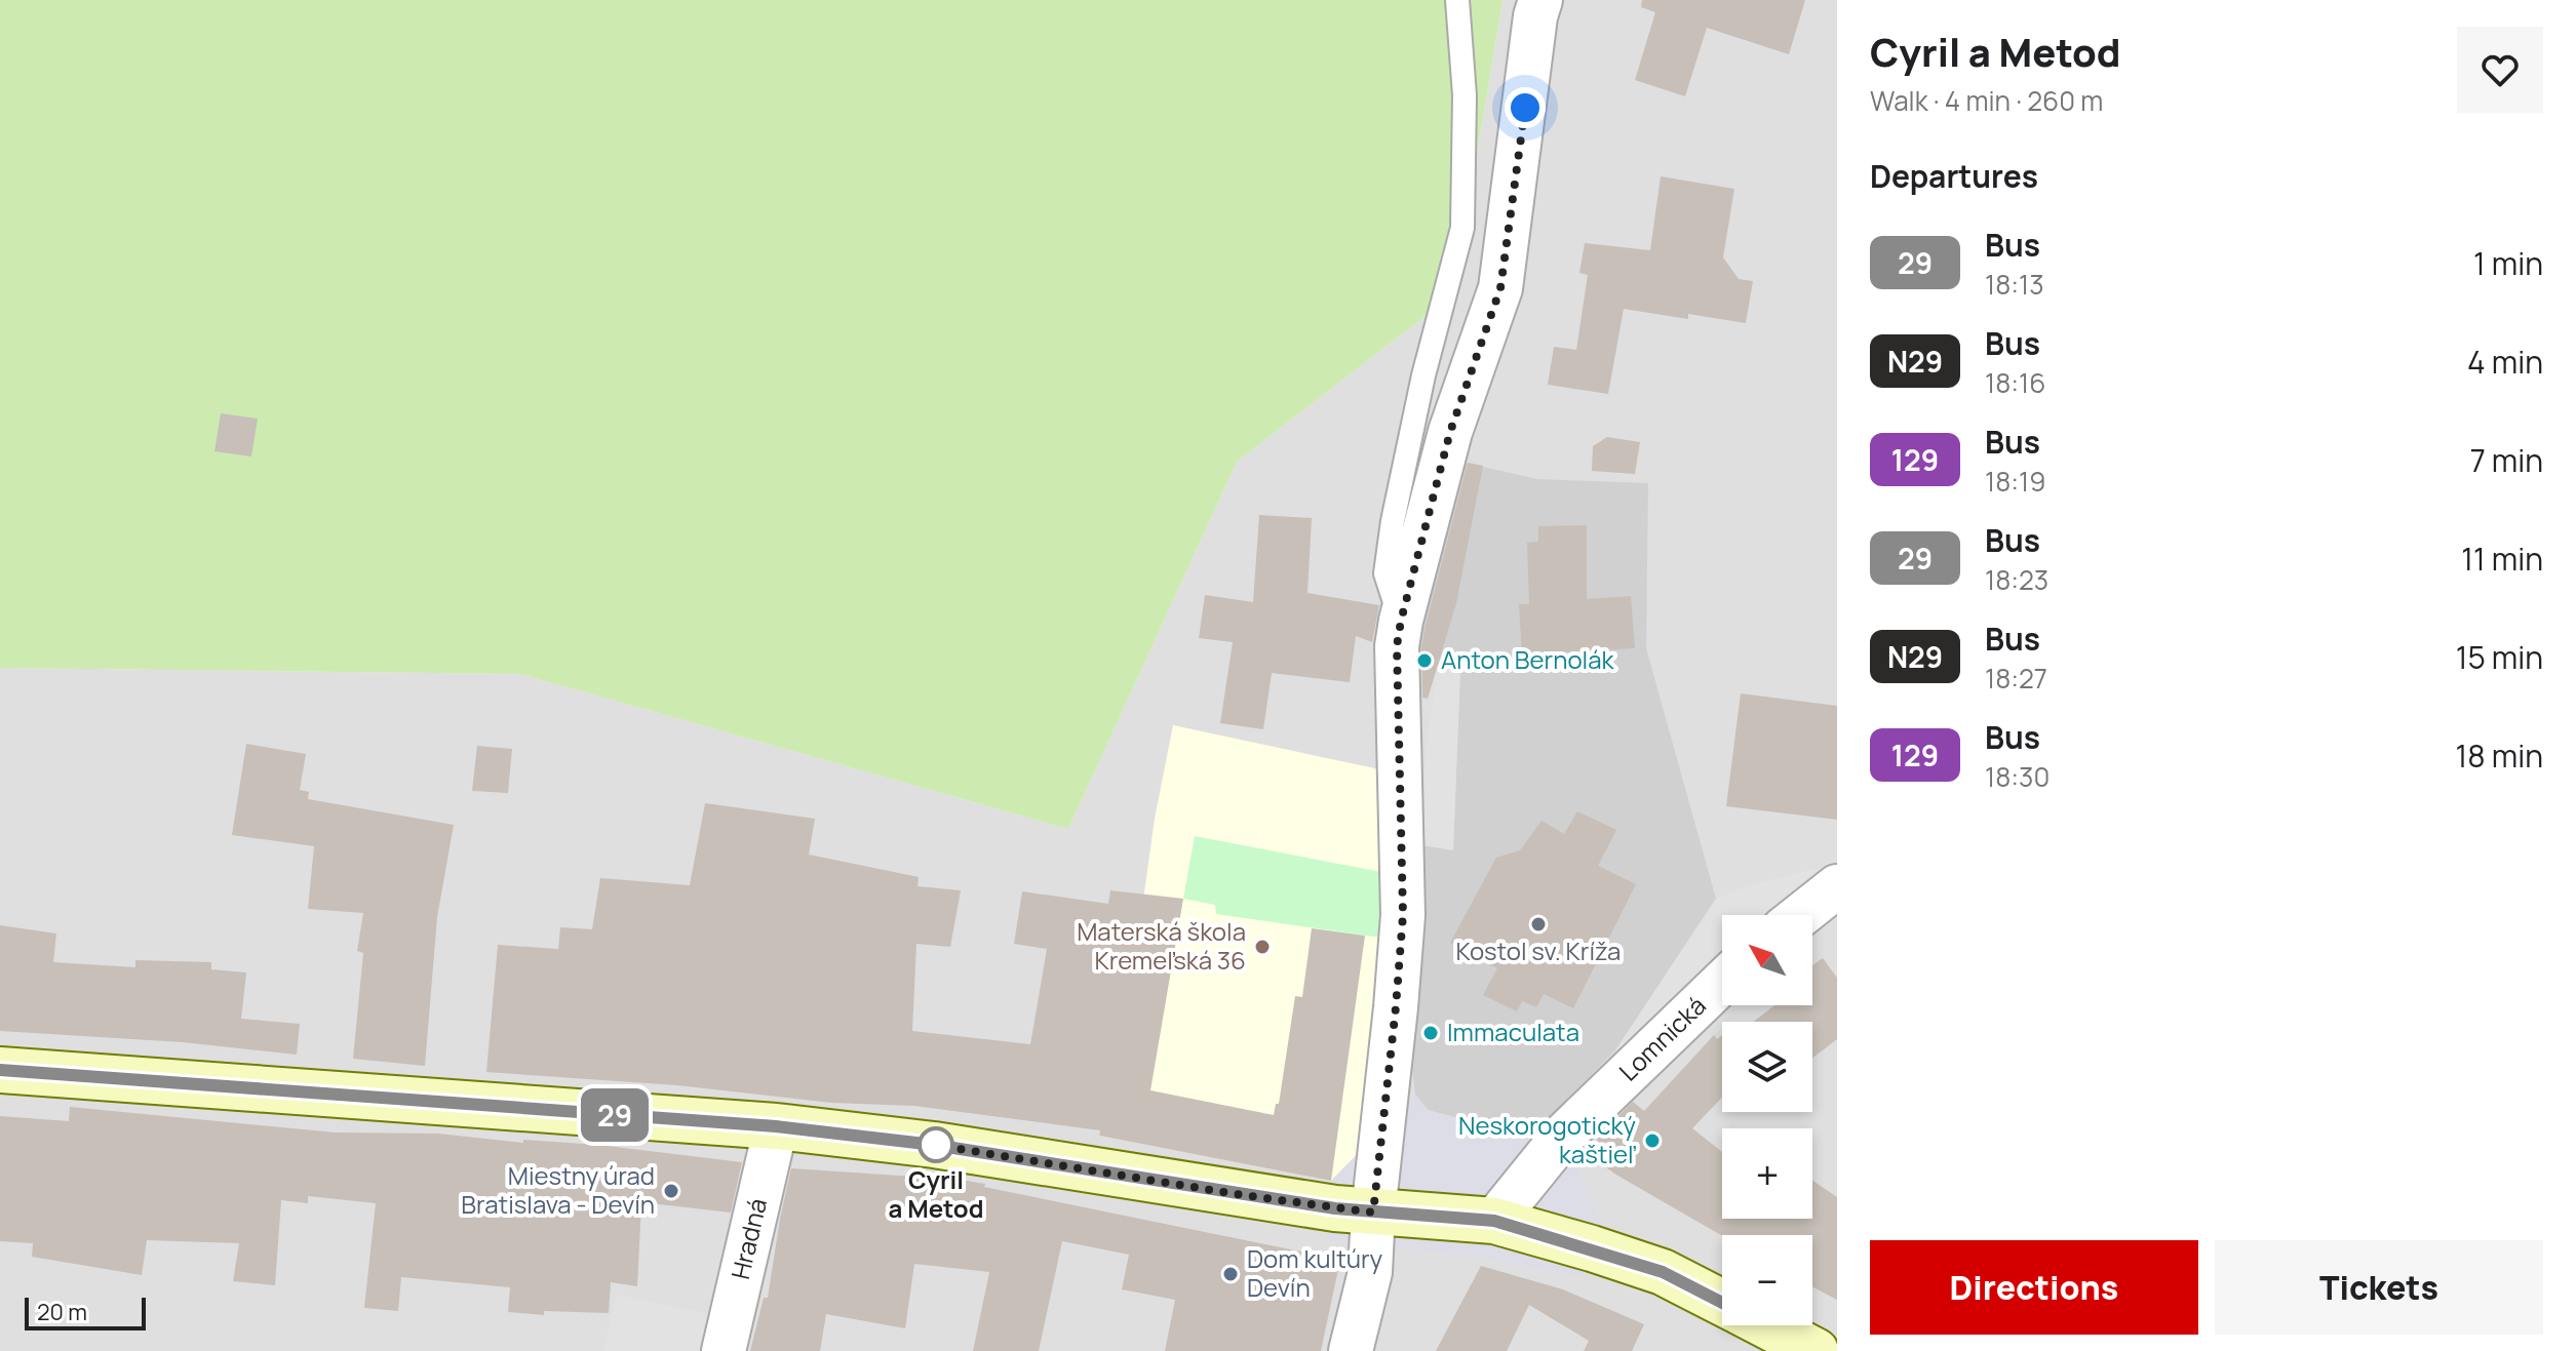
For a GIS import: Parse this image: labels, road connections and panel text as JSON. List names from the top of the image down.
{
  "streets": {
    "street": ["Lomnická", "Hradná"]
  },
  "places": [
    "Anton Bernolák",
    "Kostol sv. Kríža",
    "Materská škola Kremeľská 36",
    "Immaculata",
    "Neskorogotický kaštieľ",
    "Cyril a Metod",
    "Miestny úrad Bratislava - Devín",
    "Dom kultúry Devín"
  ],
  "lines": ["bus line 29"],
  "scale_bar": "20 m",
  "north": "top left",
  "page": {
    "on_map": "29",
    "heading": [
      ["Cyril a Metod", "Walk · 4 min · 260 m"],
      "Departures"
    ],
    "list": [
      {
        "mark": "29",
        "name": "Bus",
        "note": "18:13",
        "value": "1 min"
      },
      {
        "mark": "N29",
        "name": "Bus",
        "note": "18:16",
        "value": "4 min"
      },
      {
        "mark": "129",
        "name": "Bus",
        "note": "18:19",
        "value": "7 min"
      },
      {
        "mark": "29",
        "name": "Bus",
        "note": "18:23",
        "value": "11 min"
      },
      {
        "mark": "N29",
        "name": "Bus",
        "note": "18:27",
        "value": "15 min"
      },
      {
        "mark": "129",
        "name": "Bus",
        "note": "18:30",
        "value": "18 min"
      }
    ],
    "map_buttons": ["+", "−"],
    "buttons": ["Directions", "Tickets"],
    "scale": "20 m"
  }
}
